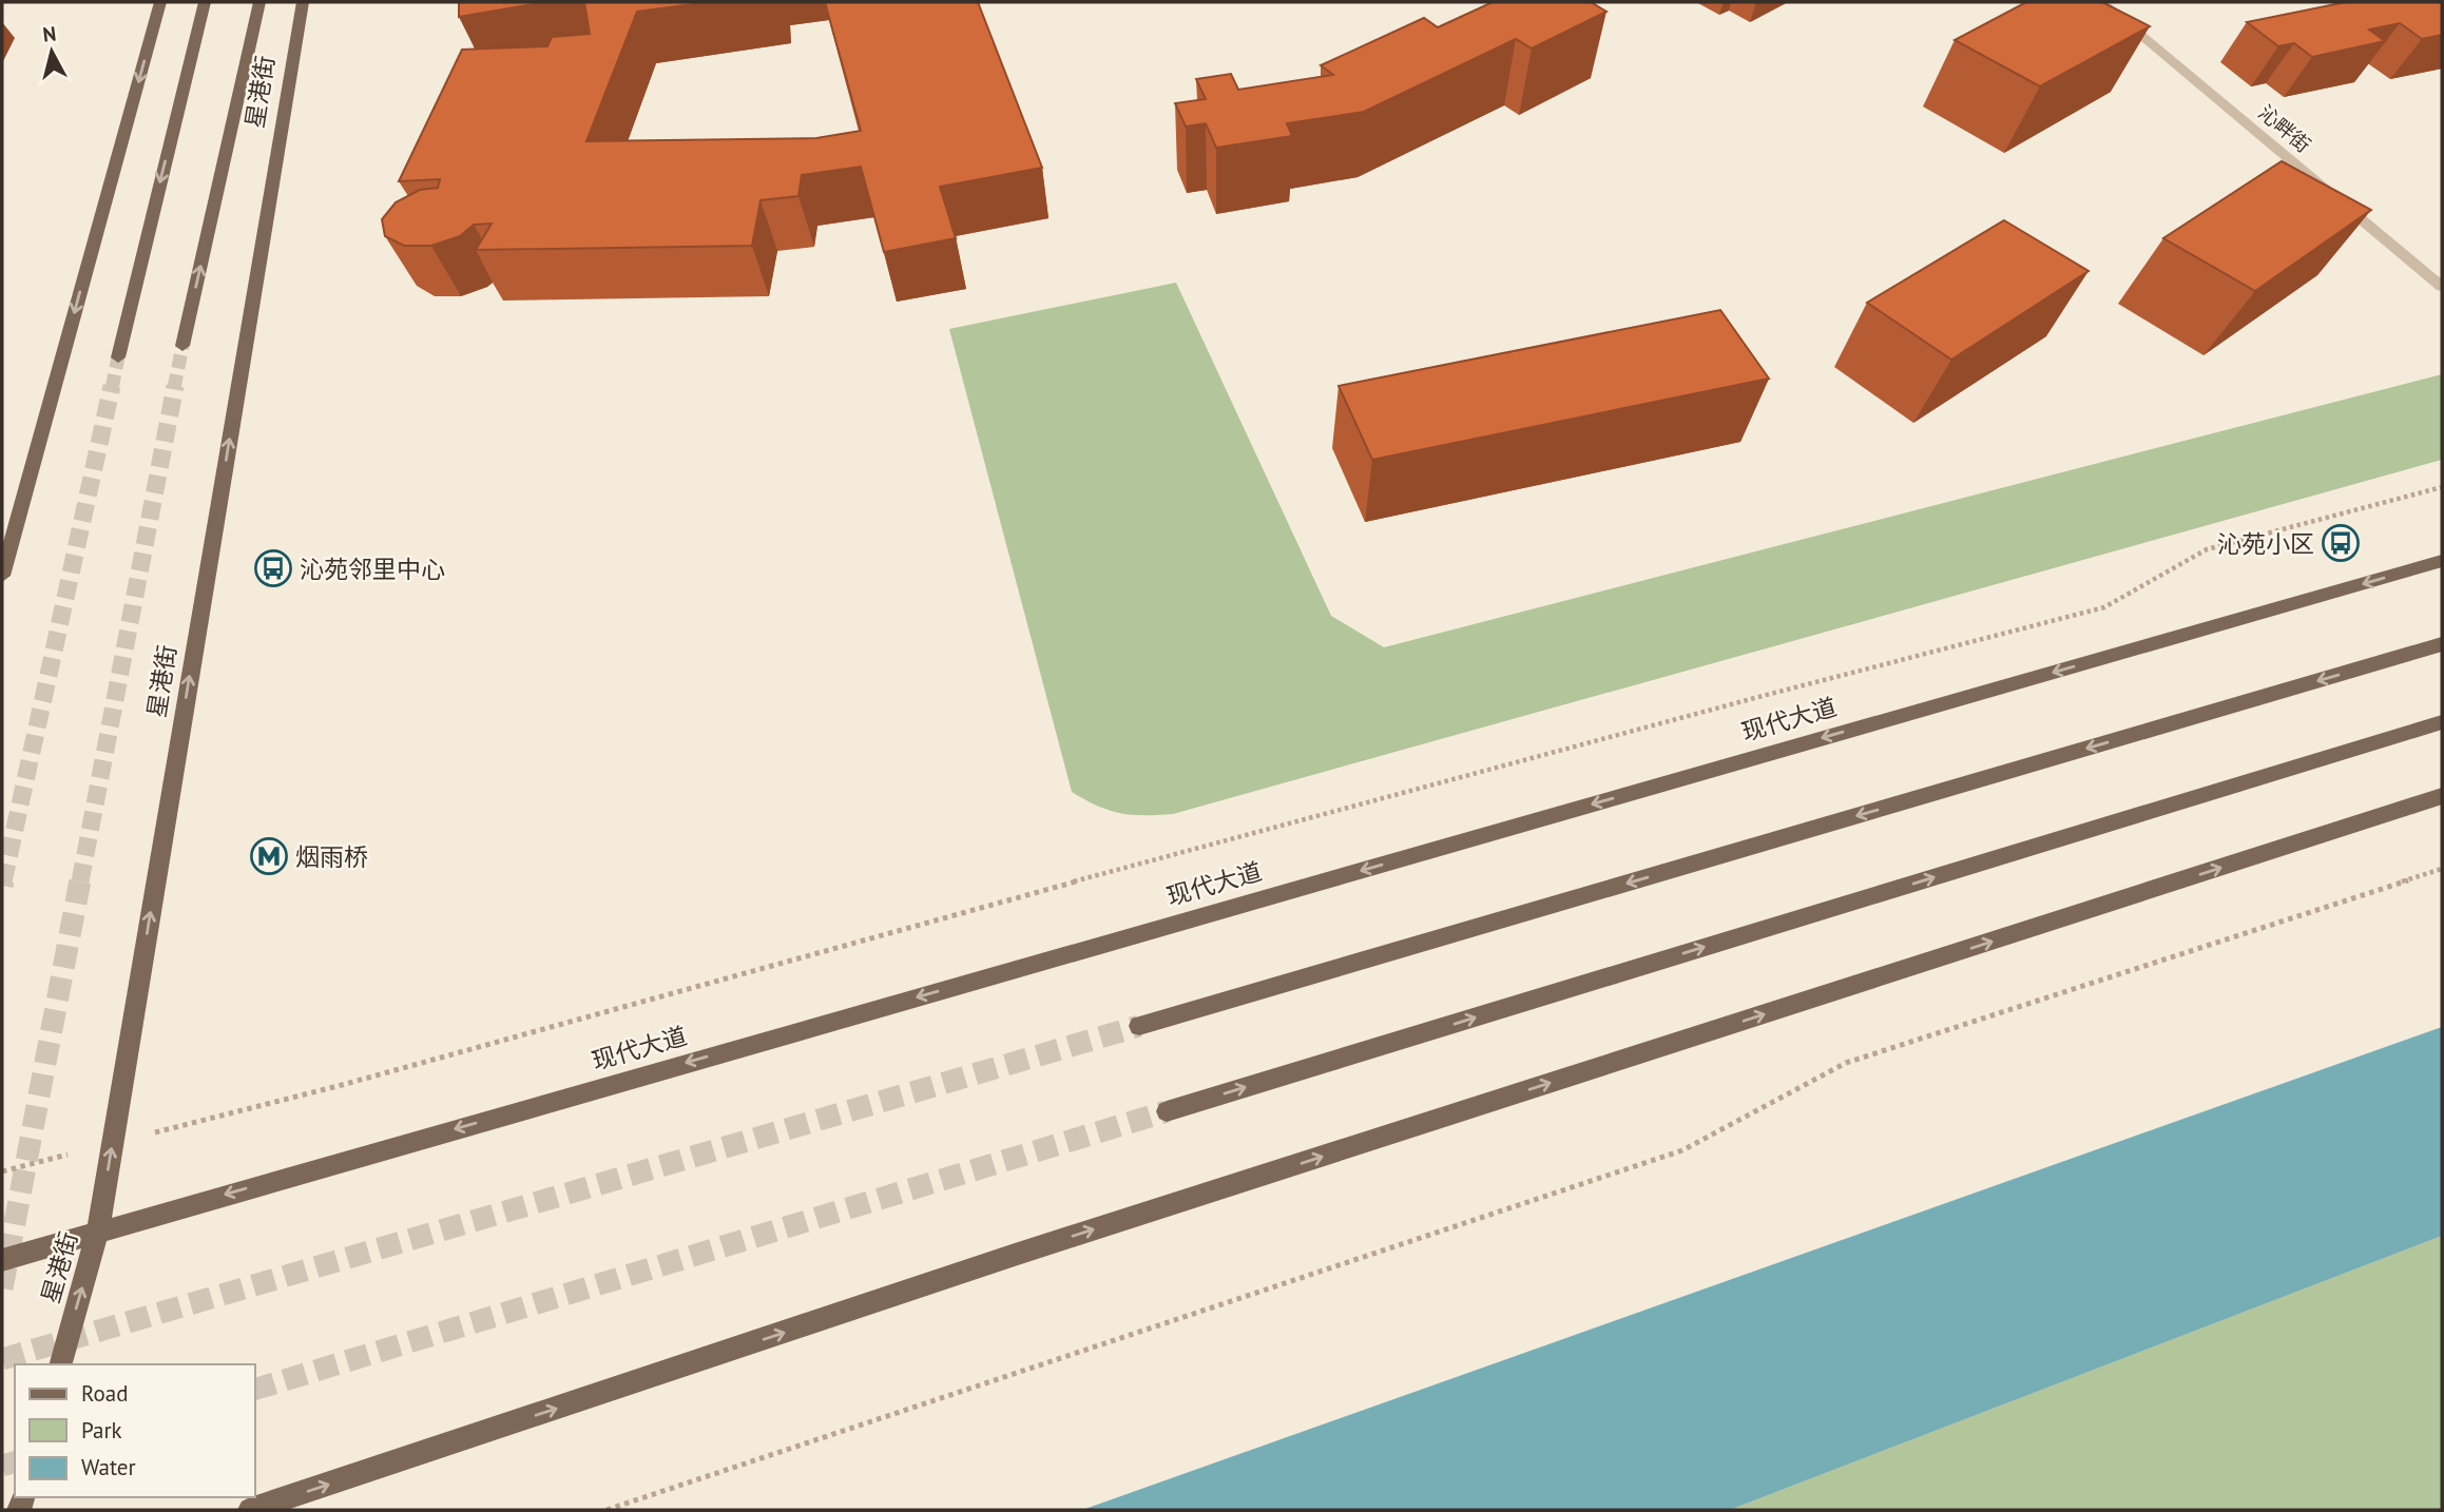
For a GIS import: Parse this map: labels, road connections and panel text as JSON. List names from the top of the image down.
{
  "streets": {
    "main road": ["星港街", "现代大道"],
    "street": ["沁畔街"]
  },
  "crossings": [
    ["星港街", "现代大道"]
  ],
  "places": {
    "bus stop": ["沁苑小区", "沁苑邻里中心"],
    "metro station": ["烟雨桥"]
  },
  "legend": ["Road", "Park", "Water"],
  "north": "top"
}
